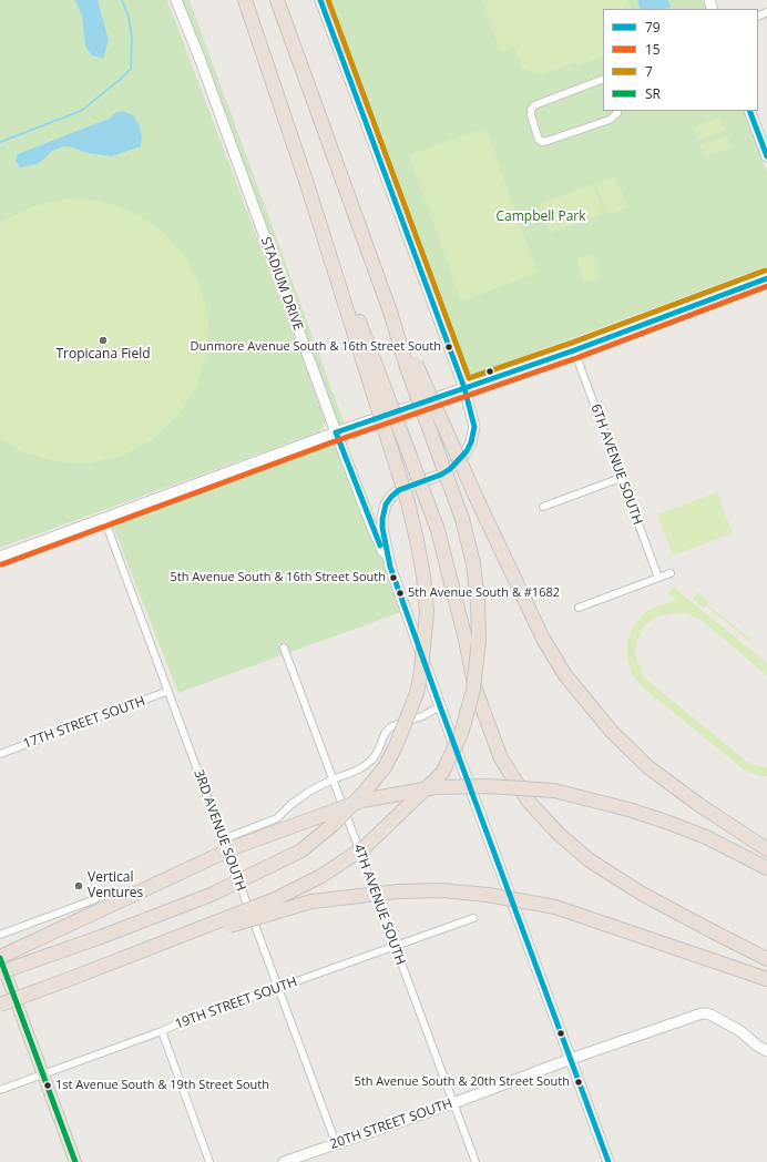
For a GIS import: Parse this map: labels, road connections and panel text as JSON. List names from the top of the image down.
{
  "streets": {
    "street": [
      "STADIUM DRIVE",
      "6TH AVENUE SOUTH",
      "17TH STREET SOUTH",
      "3RD AVENUE SOUTH",
      "4TH AVENUE SOUTH",
      "19TH STREET SOUTH",
      "20TH STREET SOUTH"
    ]
  },
  "crossings": [
    ["17TH STREET SOUTH", "3RD AVENUE SOUTH"],
    ["3RD AVENUE SOUTH", "19TH STREET SOUTH"],
    ["3RD AVENUE SOUTH", "20TH STREET SOUTH"],
    ["4TH AVENUE SOUTH", "19TH STREET SOUTH"],
    ["4TH AVENUE SOUTH", "20TH STREET SOUTH"]
  ],
  "parks": ["Campbell Park"],
  "places": [
    "Tropicana Field",
    "Dunmore Avenue South & 16th Street South",
    "5th Avenue South & 16th Street South",
    "5th Avenue South & #1682",
    "Vertical Ventures",
    "5th Avenue South & 20th Street South",
    "1st Avenue South & 19th Street South"
  ],
  "lines": [
    "transit line 79",
    "transit line 7",
    "transit line 15",
    "transit line SR"
  ],
  "legend": [
    "79",
    "15",
    "7",
    "SR"
  ]
}
